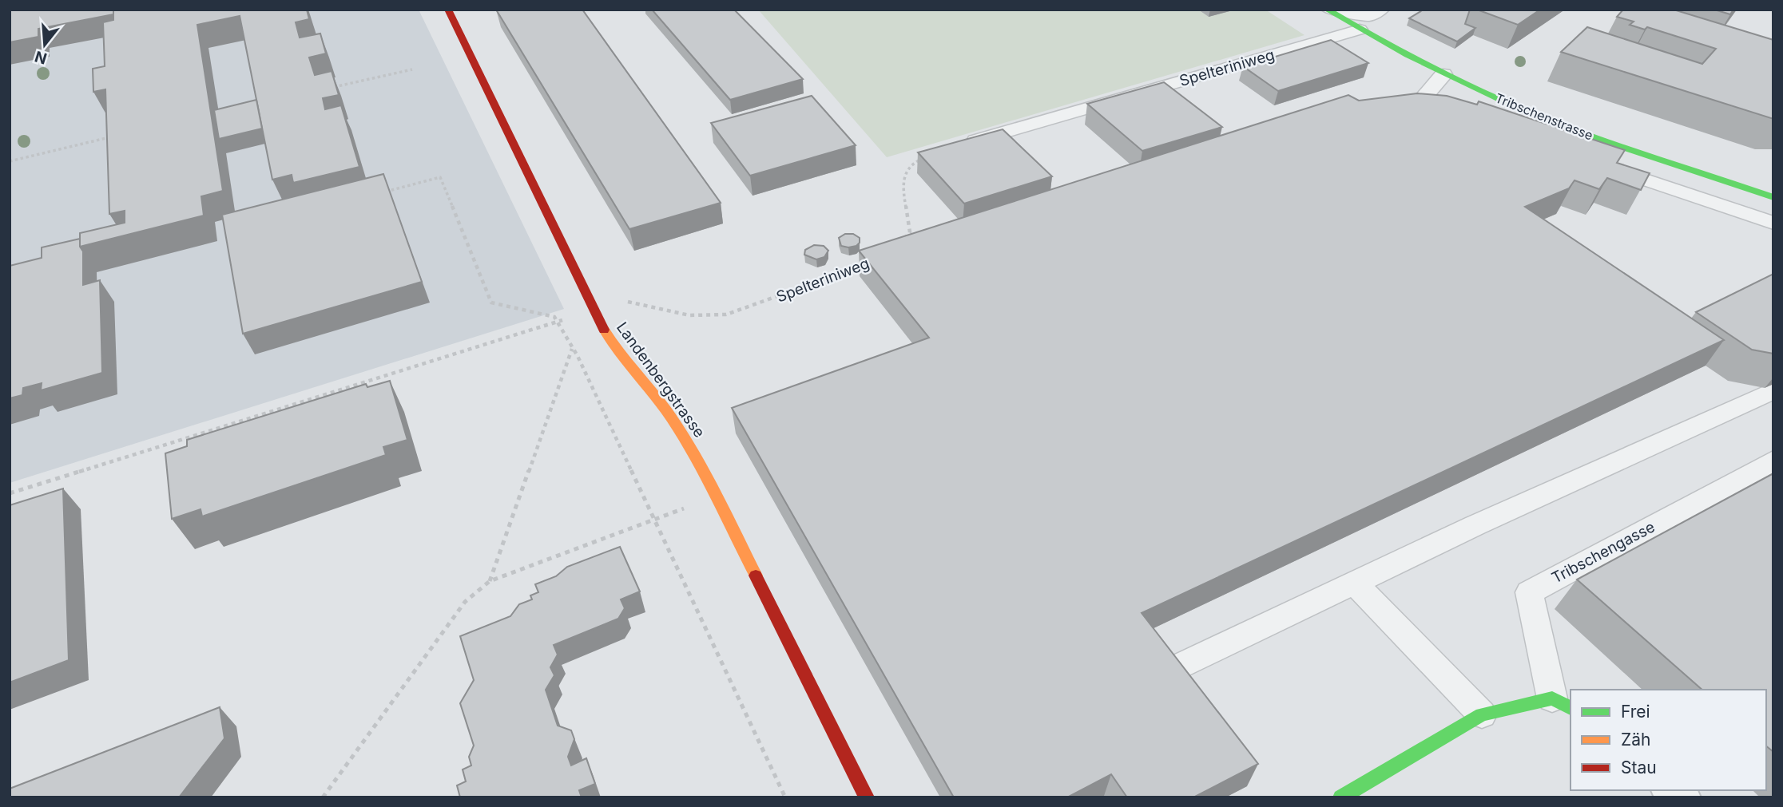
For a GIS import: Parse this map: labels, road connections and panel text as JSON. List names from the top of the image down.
{
  "streets": {
    "street": ["Tribschenstrasse", "Landenbergstrasse"],
    "lane": ["Spelteriniweg", "Tribschengasse"]
  },
  "crossings": [
    ["Spelteriniweg", "Tribschenstrasse"],
    ["Spelteriniweg", "Landenbergstrasse"]
  ],
  "legend": ["Frei", "Zäh", "Stau"],
  "north": "bottom"
}
